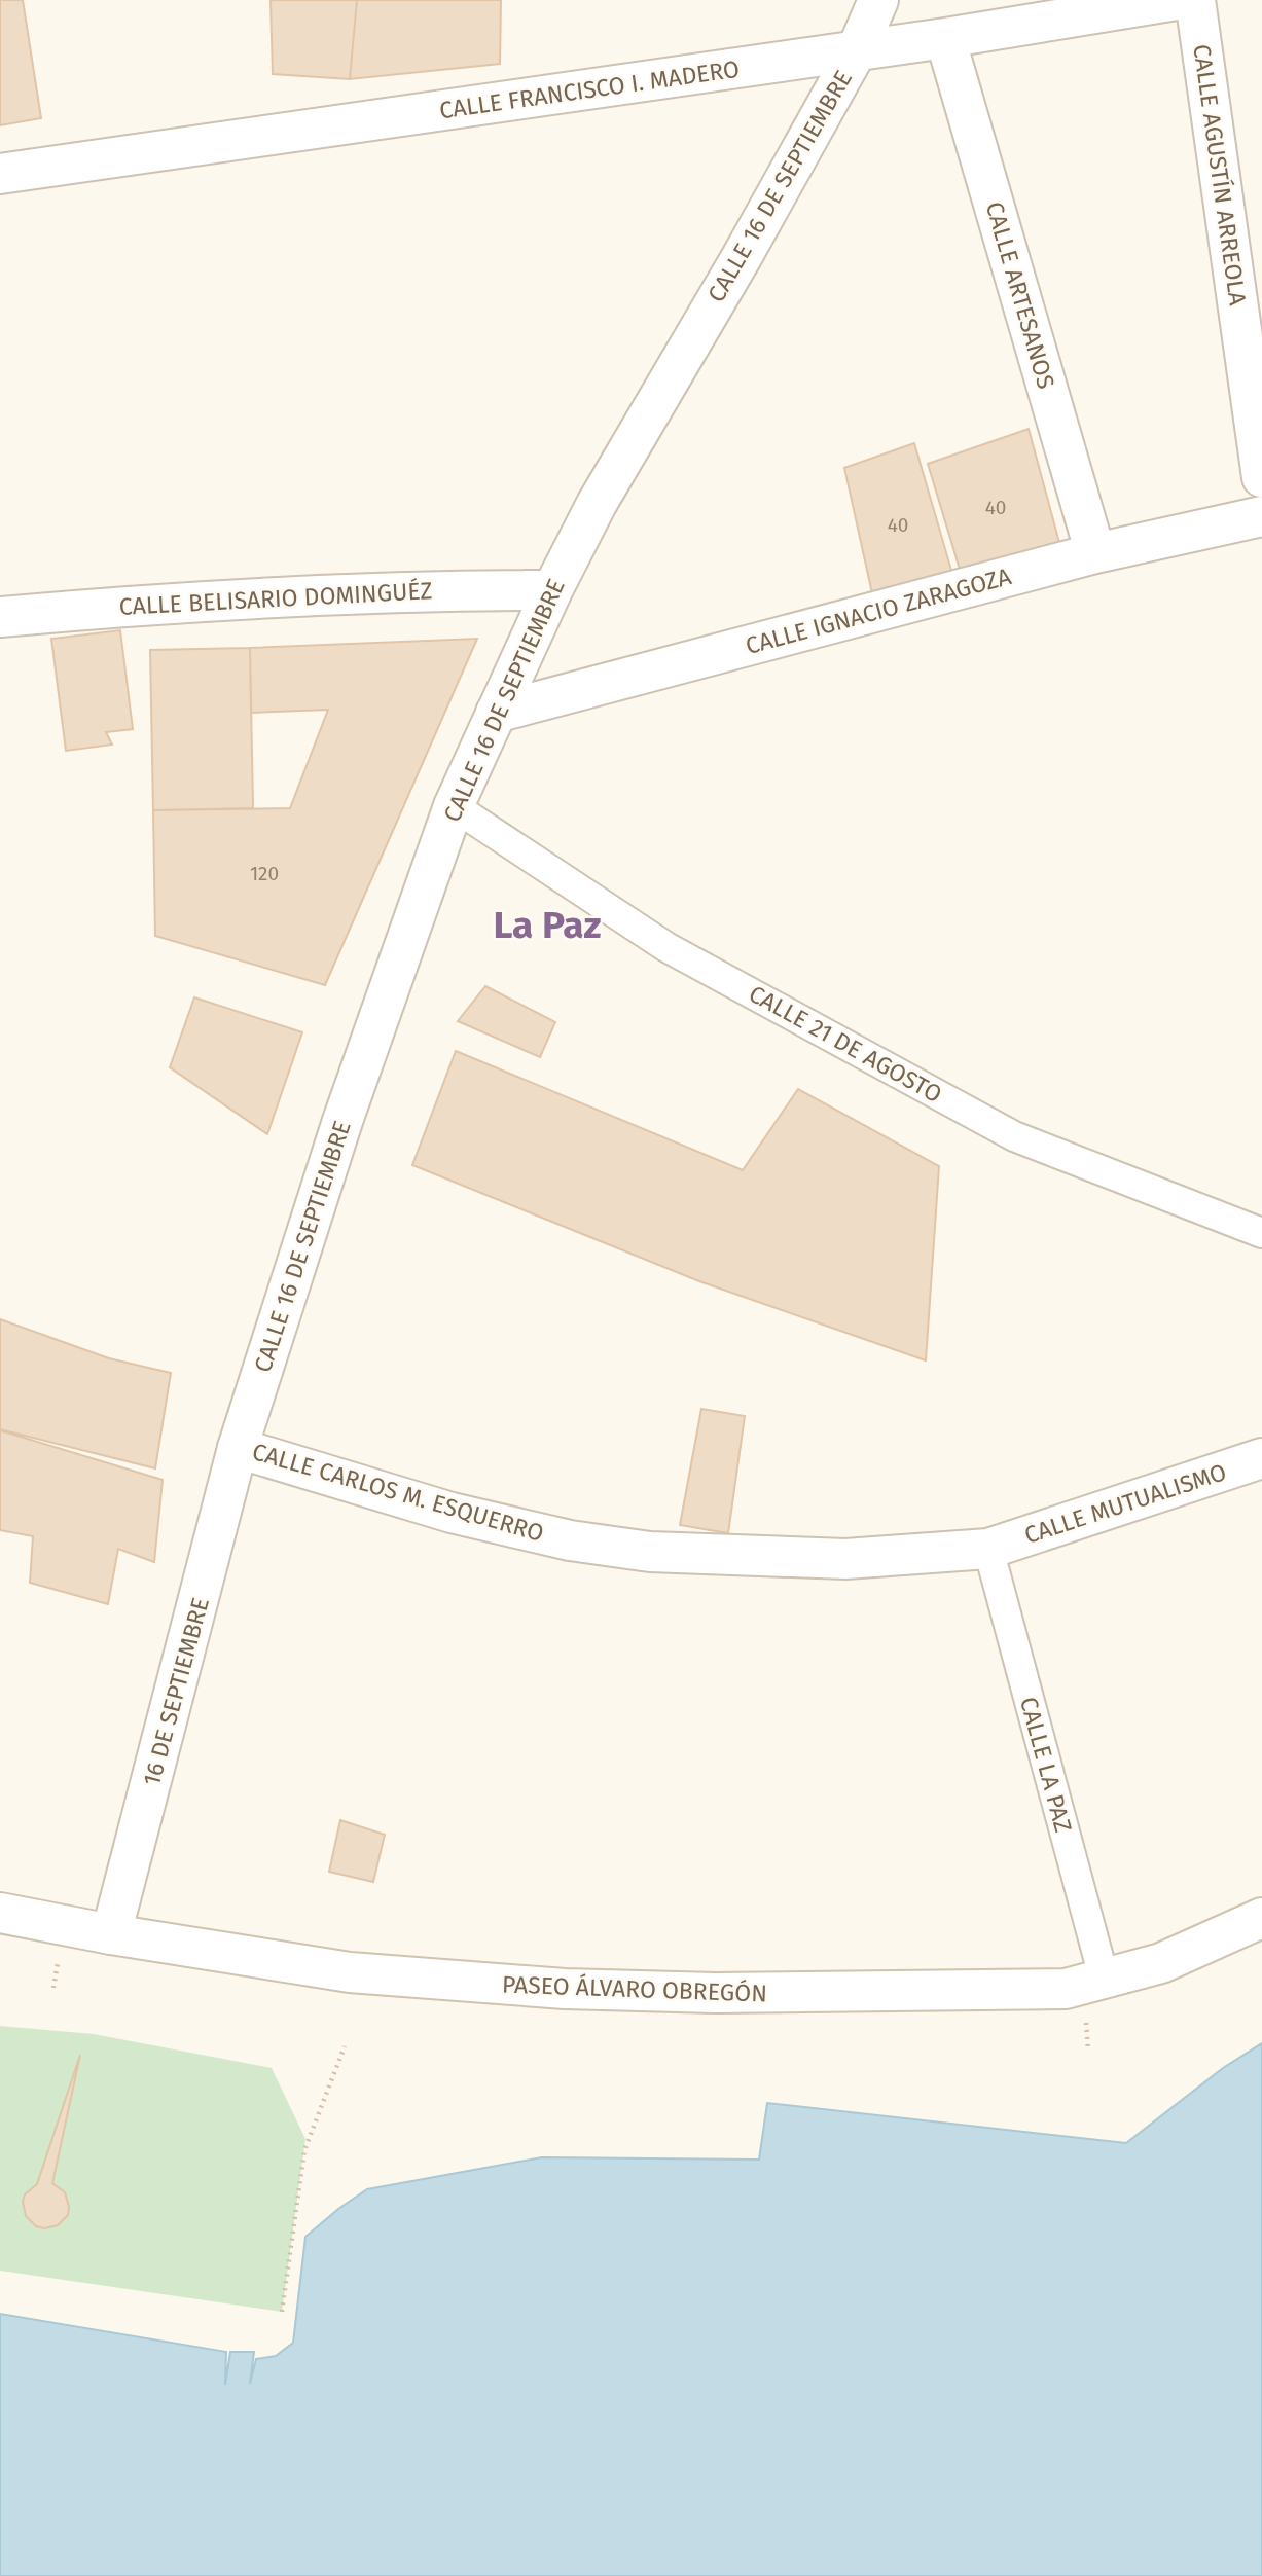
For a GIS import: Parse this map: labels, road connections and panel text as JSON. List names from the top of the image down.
{
  "streets": {
    "street": [
      "CALLE FRANCISCO I. MADERO",
      "CALLE AGUSTÍN ARREOLA",
      "CALLE 16 DE SEPTIEMBRE",
      "CALLE ARTESANOS",
      "CALLE BELISARIO DOMINGUÉZ",
      "CALLE IGNACIO ZARAGOZA",
      "CALLE 21 DE AGOSTO",
      "CALLE CARLOS M. ESQUERRO",
      "CALLE MUTUALISMO",
      "16 DE SEPTIEMBRE",
      "CALLE LA PAZ",
      "PASEO ÁLVARO OBREGÓN"
    ]
  },
  "crossings": [
    ["CALLE FRANCISCO I. MADERO", "CALLE 16 DE SEPTIEMBRE"],
    ["CALLE FRANCISCO I. MADERO", "CALLE ARTESANOS"],
    ["CALLE 16 DE SEPTIEMBRE", "CALLE BELISARIO DOMINGUÉZ"],
    ["CALLE 16 DE SEPTIEMBRE", "CALLE IGNACIO ZARAGOZA"],
    ["CALLE 16 DE SEPTIEMBRE", "CALLE 21 DE AGOSTO"],
    ["CALLE 16 DE SEPTIEMBRE", "CALLE CARLOS M. ESQUERRO"],
    ["CALLE 16 DE SEPTIEMBRE", "16 DE SEPTIEMBRE"],
    ["CALLE ARTESANOS", "CALLE IGNACIO ZARAGOZA"],
    ["CALLE CARLOS M. ESQUERRO", "CALLE MUTUALISMO"],
    ["CALLE CARLOS M. ESQUERRO", "16 DE SEPTIEMBRE"],
    ["CALLE CARLOS M. ESQUERRO", "CALLE LA PAZ"],
    ["CALLE MUTUALISMO", "CALLE LA PAZ"],
    ["16 DE SEPTIEMBRE", "PASEO ÁLVARO OBREGÓN"],
    ["CALLE LA PAZ", "PASEO ÁLVARO OBREGÓN"]
  ],
  "districts": ["La Paz"],
  "house_numbers": ["40", "40", "120"]
}
